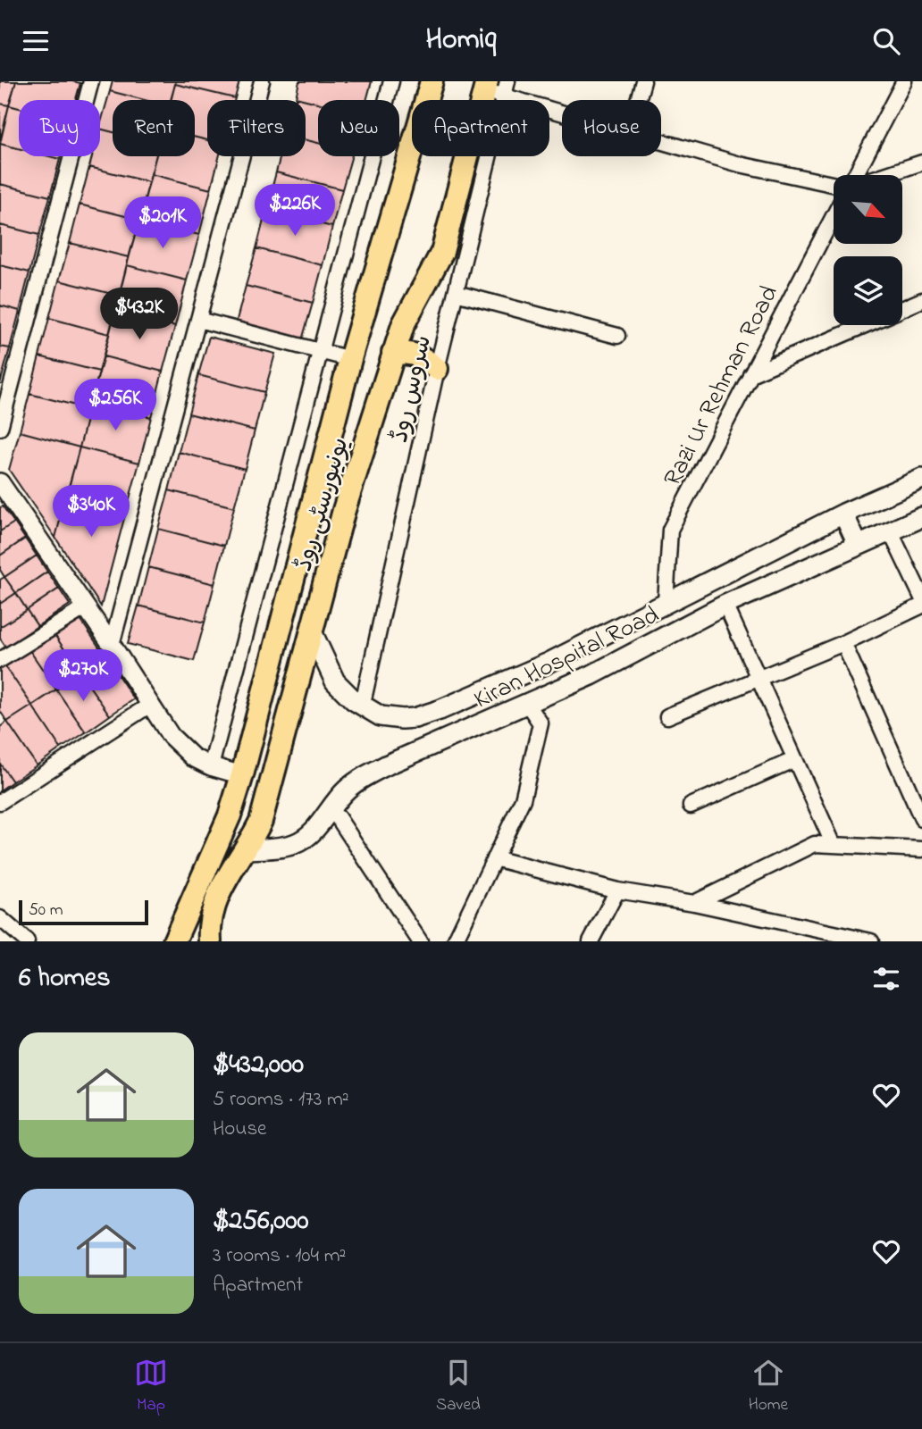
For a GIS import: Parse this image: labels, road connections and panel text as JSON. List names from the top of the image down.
{
  "streets": {
    "main road": ["یونیورسٹی روڈ", "Kiran Hospital Road"],
    "street": ["Razi Ur Rehman Road", "سروس روڈ"]
  },
  "crossings": [
    ["Razi Ur Rehman Road", "Kiran Hospital Road"],
    ["سروس روڈ", "یونیورسٹی روڈ"],
    ["سروس روڈ", "Kiran Hospital Road"],
    ["یونیورسٹی روڈ", "Kiran Hospital Road"]
  ],
  "scale_bar": "50 m",
  "north": "bottom right",
  "page": {
    "header": "Homiq",
    "chip": [
      "Buy",
      "Rent",
      "Filters",
      "New",
      "Apartment",
      "House"
    ],
    "price": [
      "$226K",
      "$201K",
      "$432K",
      "$256K",
      "$340K",
      "$270K"
    ],
    "scale": "50 m",
    "heading": "6 homes",
    "list": [
      {
        "name": "$432,000",
        "note": "5 rooms · 173 m² · House"
      },
      {
        "name": "$256,000",
        "note": "3 rooms · 104 m² · Apartment"
      }
    ],
    "tabs": ["Map", "Saved", "Home"]
  }
}
